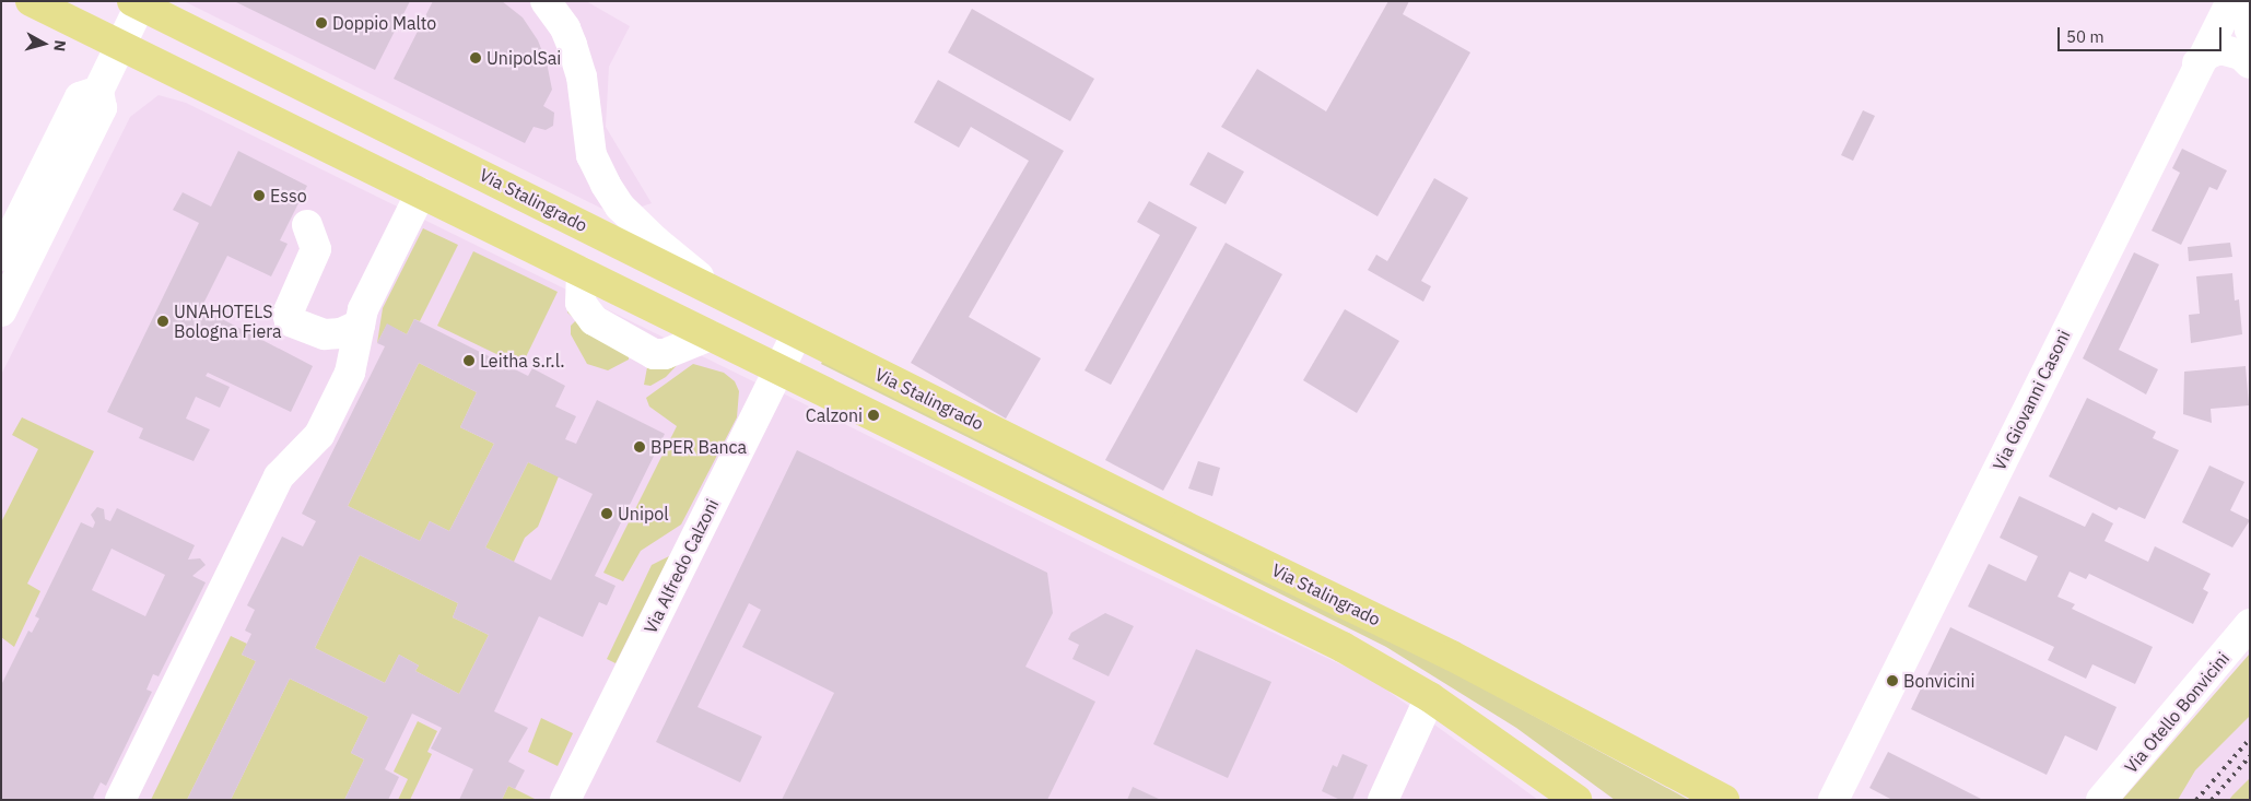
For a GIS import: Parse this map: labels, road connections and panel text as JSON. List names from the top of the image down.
{
  "streets": {
    "main road": ["Via Stalingrado"],
    "street": ["Via Giovanni Casoni", "Via Alfredo Calzoni", "Via Otello Bonvicini"]
  },
  "crossings": [
    ["Via Stalingrado", "Via Alfredo Calzoni"]
  ],
  "places": [
    "Doppio Malto",
    "UnipolSai",
    "Esso",
    "UNAHOTELS Bologna Fiera",
    "Leitha s.r.l.",
    "Calzoni",
    "BPER Banca",
    "Unipol",
    "Bonvicini"
  ],
  "scale_bar": "50 m",
  "north": "right"
}
